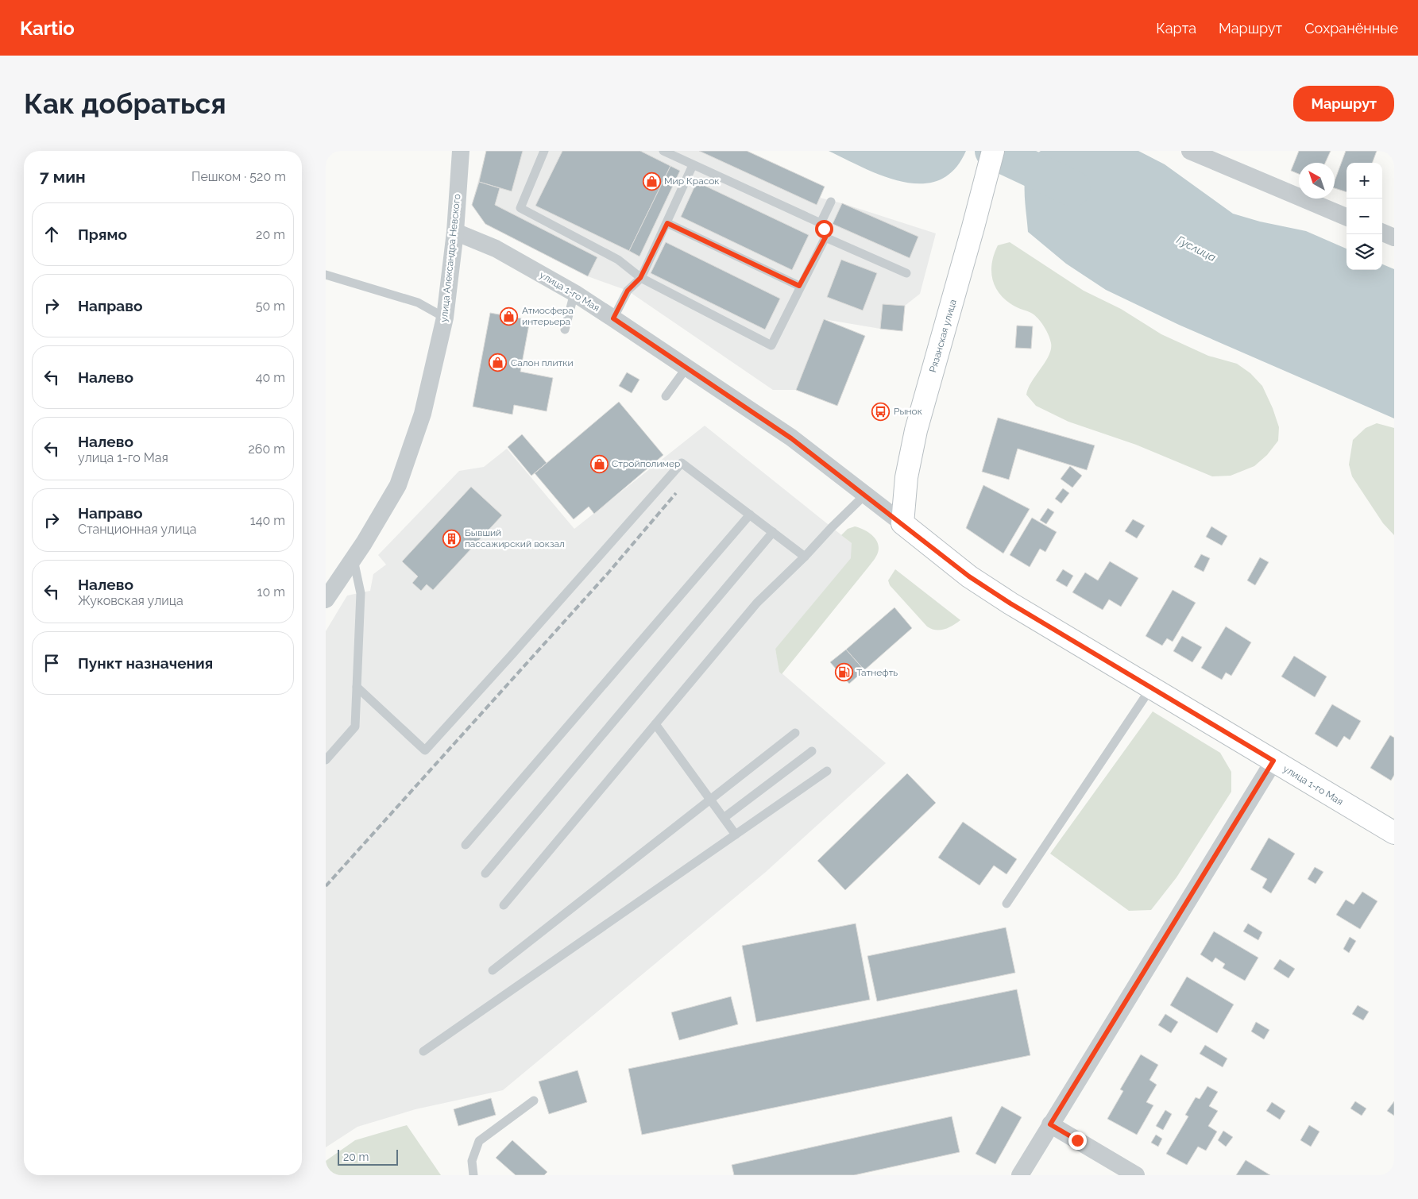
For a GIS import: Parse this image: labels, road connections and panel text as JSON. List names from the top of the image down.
{
  "streets": {
    "main road": ["улица 1-го Мая", "Рязанская улица"],
    "street": ["улица Александра Невского"]
  },
  "crossings": [
    ["улица Александра Невского", "улица 1-го Мая"],
    ["улица 1-го Мая", "Рязанская улица"]
  ],
  "water": ["Гуслица"],
  "places": {
    "shop": [
      "Мир Красок",
      "Атмосфера интерьера",
      "Салон плитки",
      "Стройполимер"
    ],
    "bus stop": ["Рынок"],
    "building": ["Бывший пассажирский вокзал"],
    "fuel station": ["Татнефть"]
  },
  "scale_bar": "20 m",
  "north": "top left",
  "page": {
    "header": "Kartio",
    "nav": ["Карта", "Маршрут", "Сохранённые"],
    "buttons": "Маршрут",
    "title": "Как добраться",
    "heading": ["7 мин", "Пешком · 520 m"],
    "map_buttons": ["+", "−"],
    "list": [
      ["Прямо", "20 m"],
      ["Направо", "50 m"],
      ["Налево", "40 m"],
      ["Налево", "улица 1-го Мая", "260 m"],
      ["Направо", "Станционная улица", "140 m"],
      ["Налево", "Жуковская улица", "10 m"],
      "Пункт назначения"
    ],
    "scale": "20 m"
  }
}
